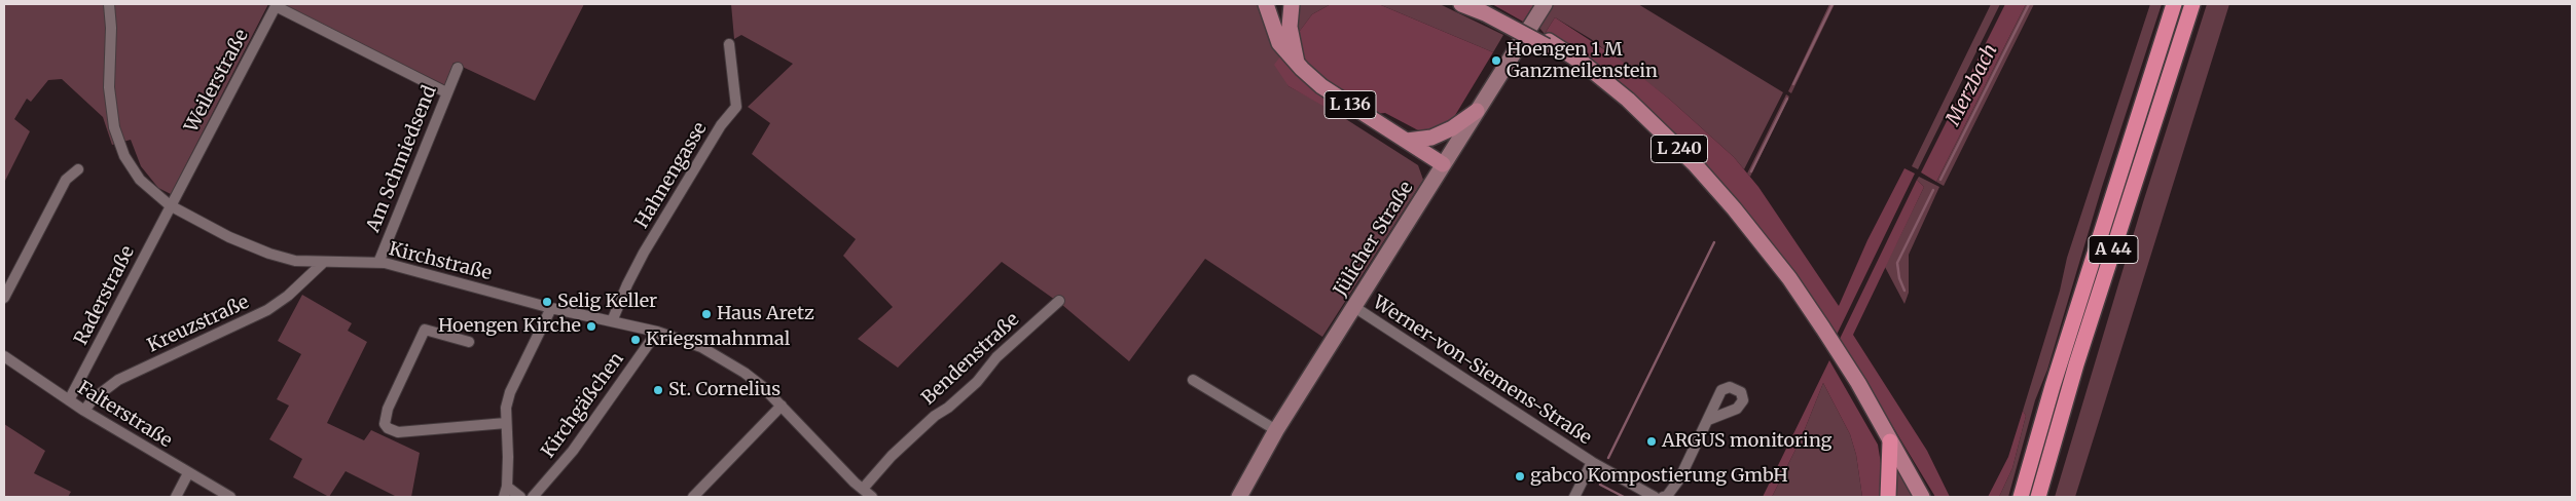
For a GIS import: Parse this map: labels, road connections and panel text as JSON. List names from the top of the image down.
{
  "streets": {
    "highway": ["A 44"],
    "main road": ["L 136", "L 240", "Jülicher Straße"],
    "street": [
      "Weilerstraße",
      "Am Schmiedsend",
      "Hahnengasse",
      "Kirchstraße",
      "Raderstraße",
      "Kreuzstraße",
      "Bendenstraße",
      "Werner-von-Siemens-Straße",
      "Kirchgäßchen",
      "Falterstraße"
    ]
  },
  "crossings": [
    ["Weilerstraße", "Am Schmiedsend"],
    ["Weilerstraße", "Kirchstraße"],
    ["Weilerstraße", "Raderstraße"],
    ["L 136", "Jülicher Straße"],
    ["Am Schmiedsend", "Kirchstraße"],
    ["Hahnengasse", "Kirchstraße"],
    ["Jülicher Straße", "Werner-von-Siemens-Straße"],
    ["Kirchstraße", "Raderstraße"],
    ["Kirchstraße", "Kreuzstraße"],
    ["Kirchstraße", "Bendenstraße"],
    ["Kirchstraße", "Kirchgäßchen"],
    ["Raderstraße", "Falterstraße"],
    ["Kreuzstraße", "Falterstraße"]
  ],
  "water": ["Merzbach"],
  "places": [
    "Hoengen 1 M Ganzmeilenstein",
    "Selig Keller",
    "Haus Aretz",
    "Hoengen Kirche",
    "Kriegsmahnmal",
    "St. Cornelius",
    "ARGUS monitoring",
    "gabco Kompostierung GmbH"
  ]
}
